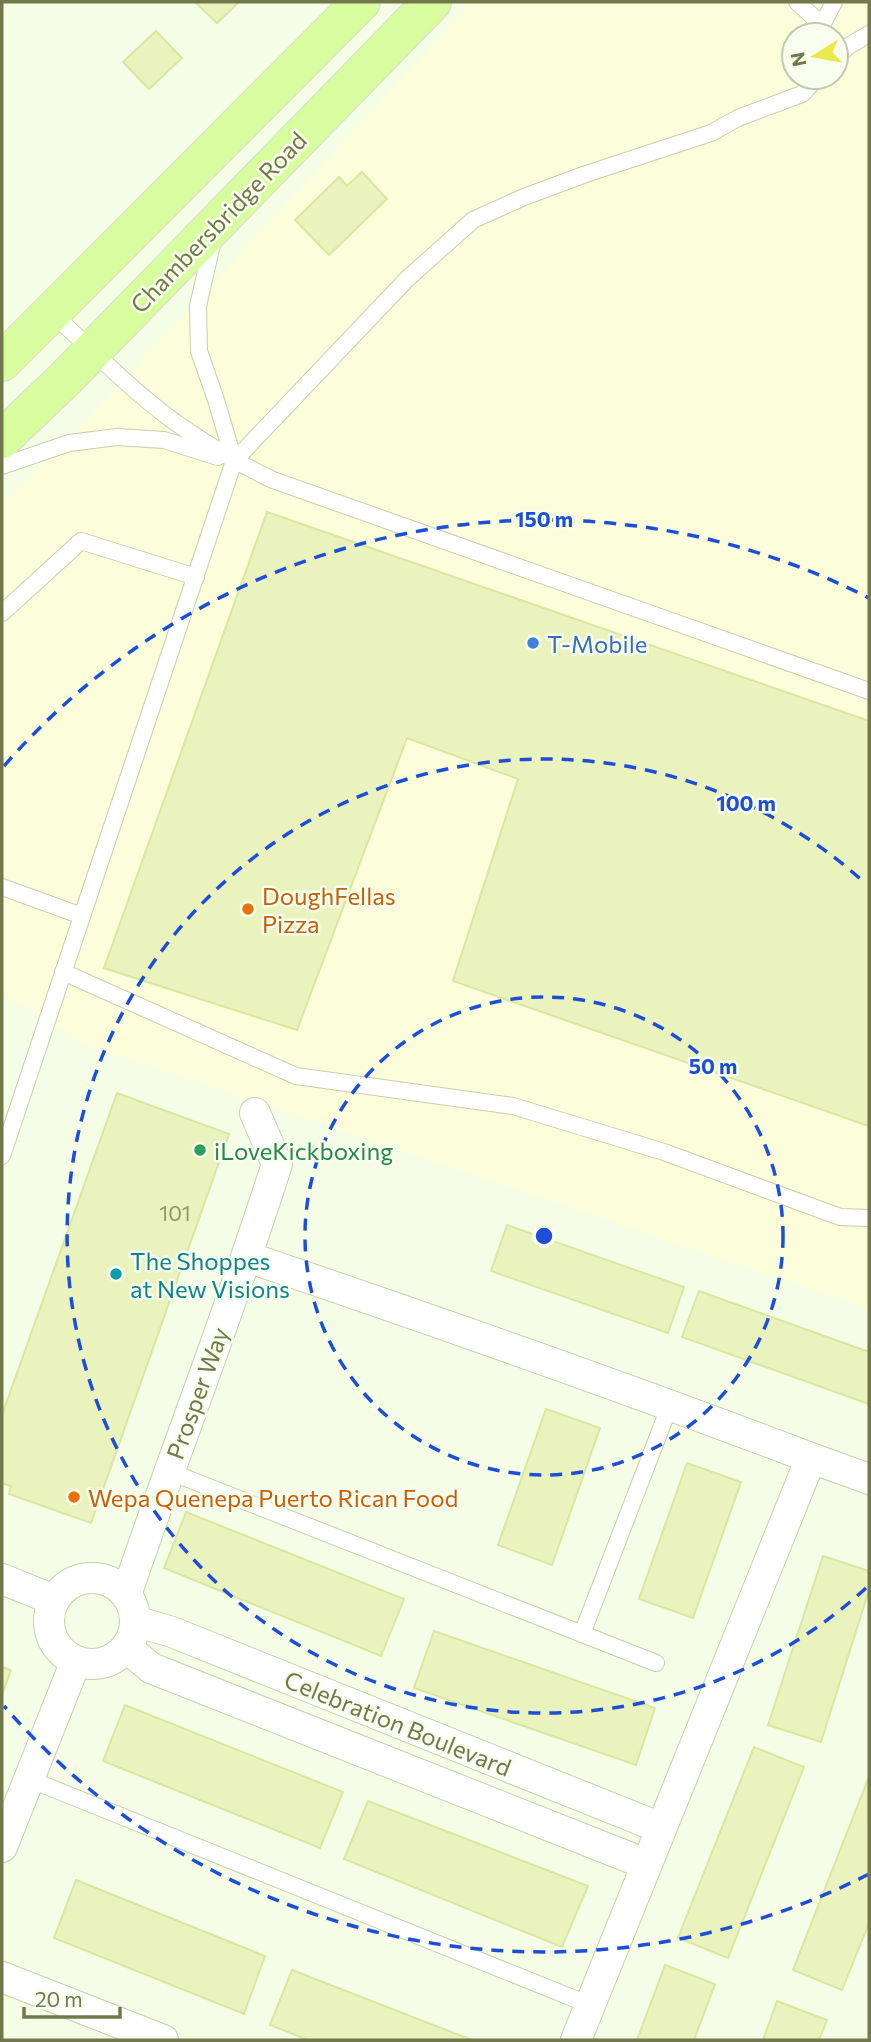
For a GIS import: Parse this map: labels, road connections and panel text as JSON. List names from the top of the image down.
{
  "streets": {
    "main road": ["Chambersbridge Road"],
    "street": ["Prosper Way", "Celebration Boulevard"]
  },
  "crossings": [
    ["Prosper Way", "Celebration Boulevard"]
  ],
  "places": [
    "T-Mobile",
    "DoughFellas Pizza",
    "iLoveKickboxing",
    "The Shoppes at New Visions",
    "Wepa Quenepa Puerto Rican Food"
  ],
  "house_numbers": ["101"],
  "scale_bar": "20 m",
  "north": "left",
  "rings": ["150 m", "100 m", "50 m"]
}
